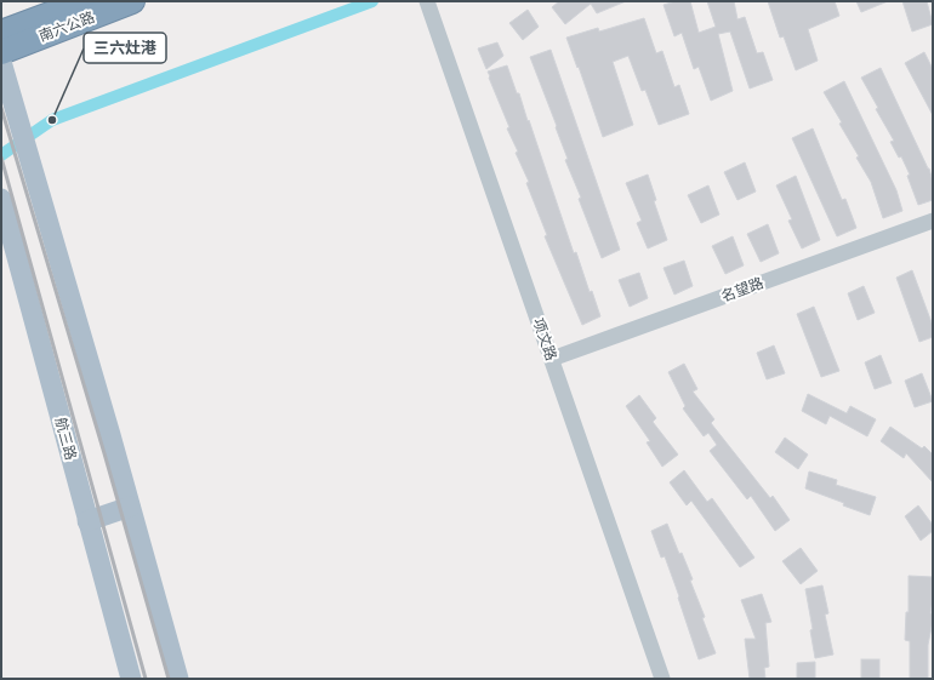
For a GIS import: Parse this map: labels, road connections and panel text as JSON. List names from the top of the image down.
{
  "streets": {
    "highway": ["南六公路"],
    "main road": ["航三路"],
    "street": ["名望路", "项文路"]
  },
  "crossings": [
    ["名望路", "项文路"]
  ],
  "places": ["三六灶港"]
}
